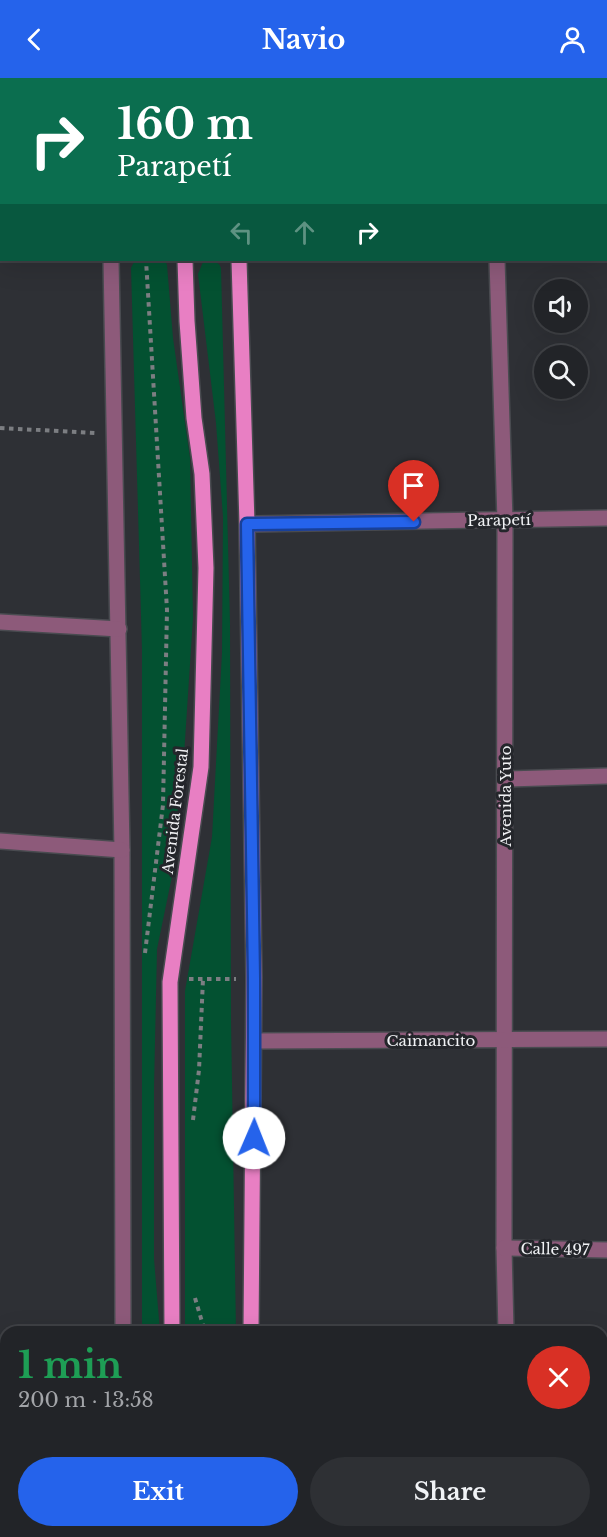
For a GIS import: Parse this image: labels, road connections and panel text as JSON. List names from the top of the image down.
{
  "streets": {
    "main road": ["Avenida Forestal"],
    "street": [
      "Parapetí",
      "Avenida Yuto",
      "Caimancito",
      "Calle 497"
    ]
  },
  "crossings": [
    ["Parapetí", "Avenida Yuto"],
    ["Avenida Yuto", "Caimancito"],
    ["Avenida Yuto", "Calle 497"]
  ],
  "page": {
    "header": "Navio",
    "turn": ["160 m", "Parapetí"],
    "heading": ["1 min", "200 m · 13:58"],
    "buttons": ["Exit", "Share"]
  }
}
